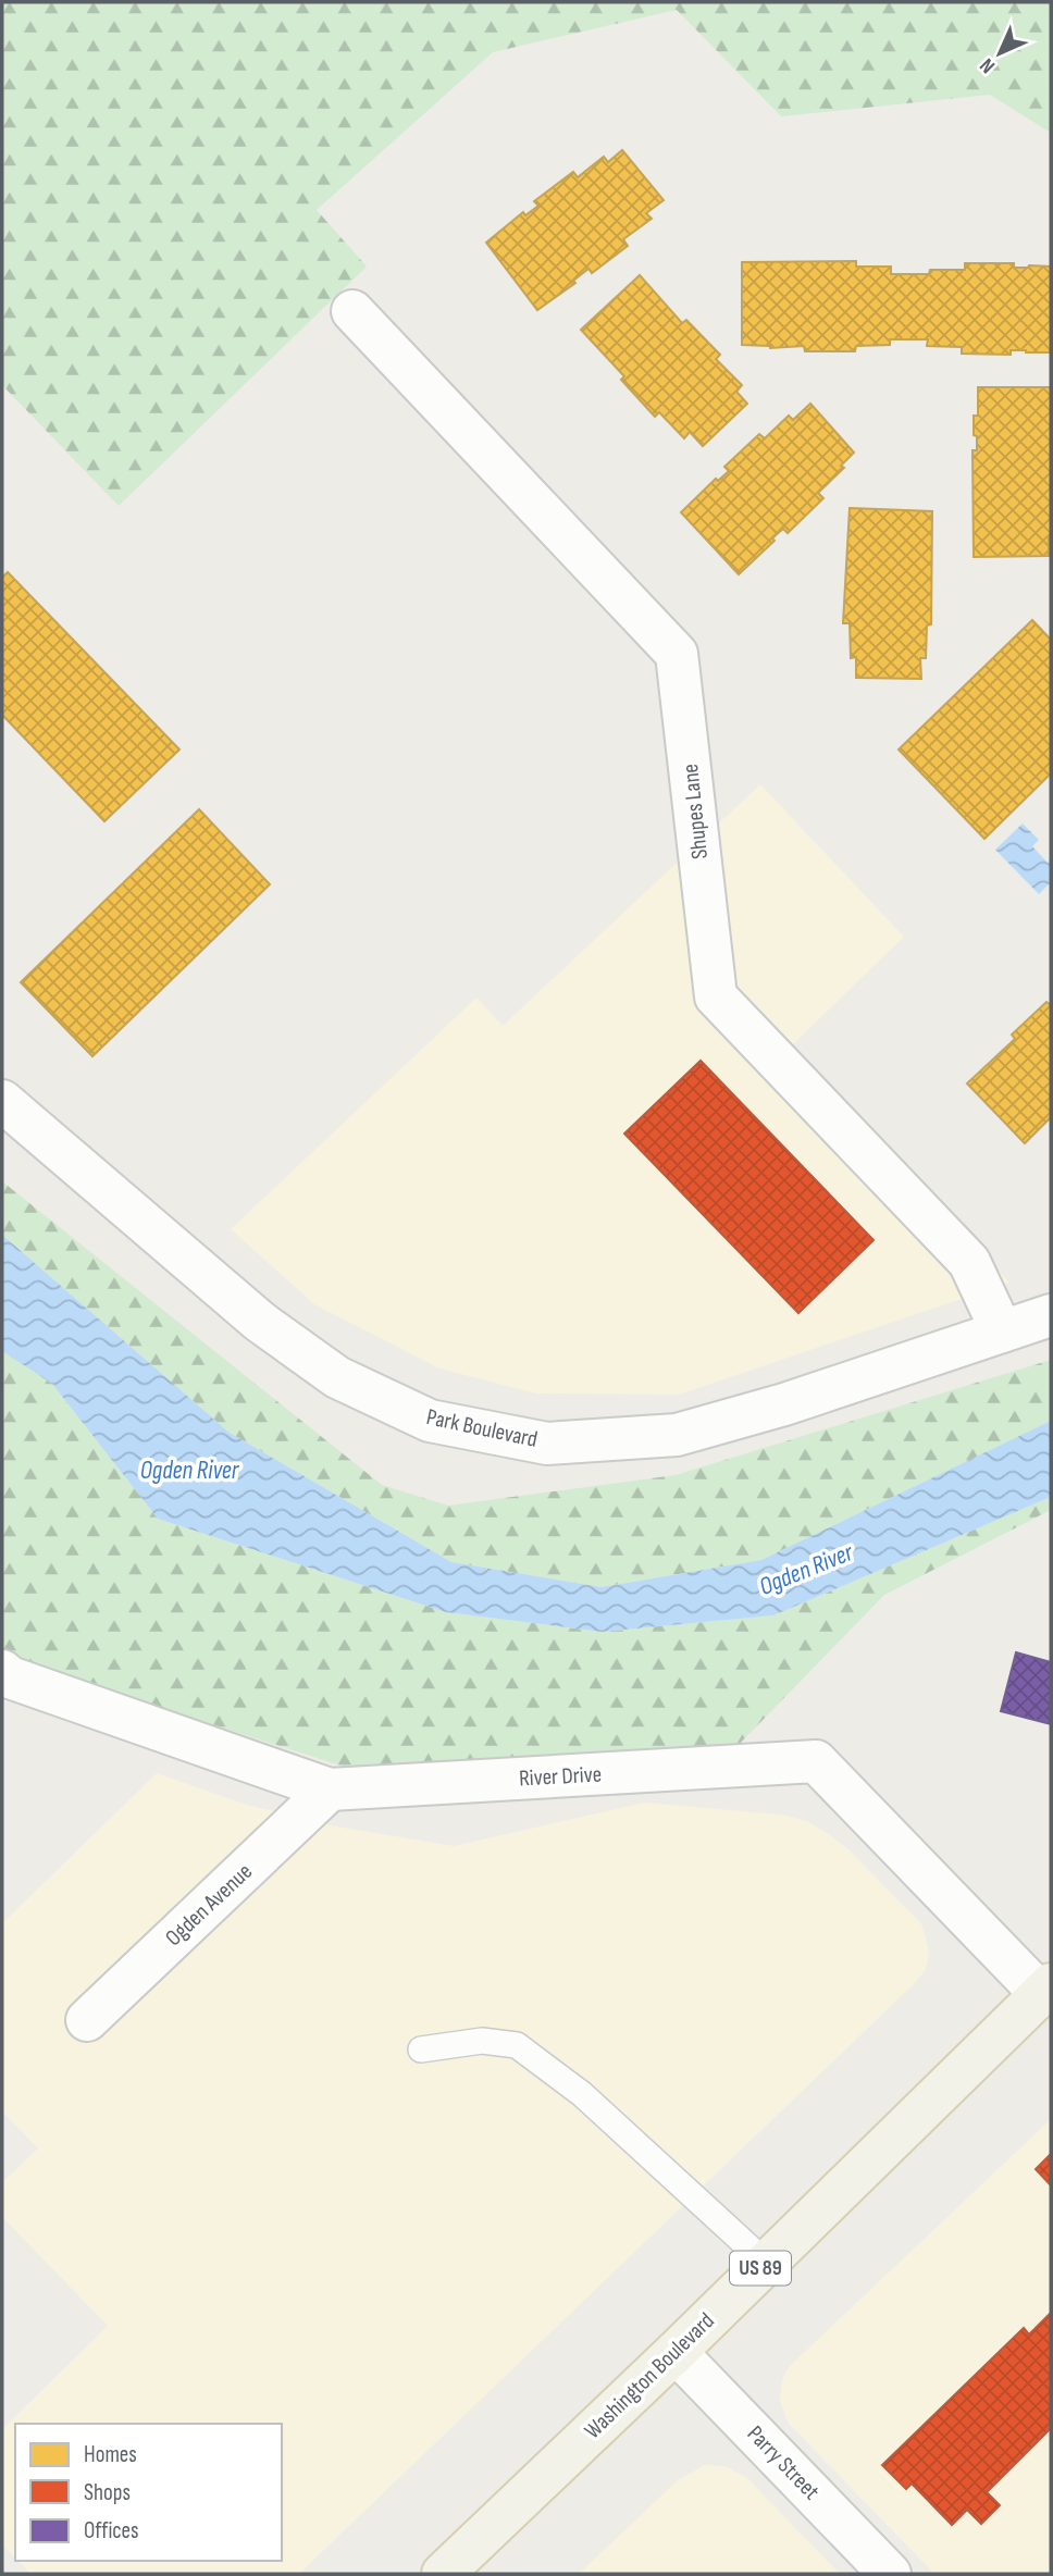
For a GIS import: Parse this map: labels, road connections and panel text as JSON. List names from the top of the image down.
{
  "streets": {
    "main road": ["US 89", "Washington Boulevard"],
    "street": [
      "Shupes Lane",
      "Park Boulevard",
      "River Drive",
      "Ogden Avenue",
      "Parry Street"
    ]
  },
  "crossings": [
    ["Shupes Lane", "Park Boulevard"],
    ["River Drive", "Ogden Avenue"],
    ["River Drive", "Washington Boulevard"],
    ["Washington Boulevard", "Parry Street"]
  ],
  "water": ["Ogden River"],
  "legend": ["Homes", "Shops", "Offices"],
  "north": "bottom left"
}
